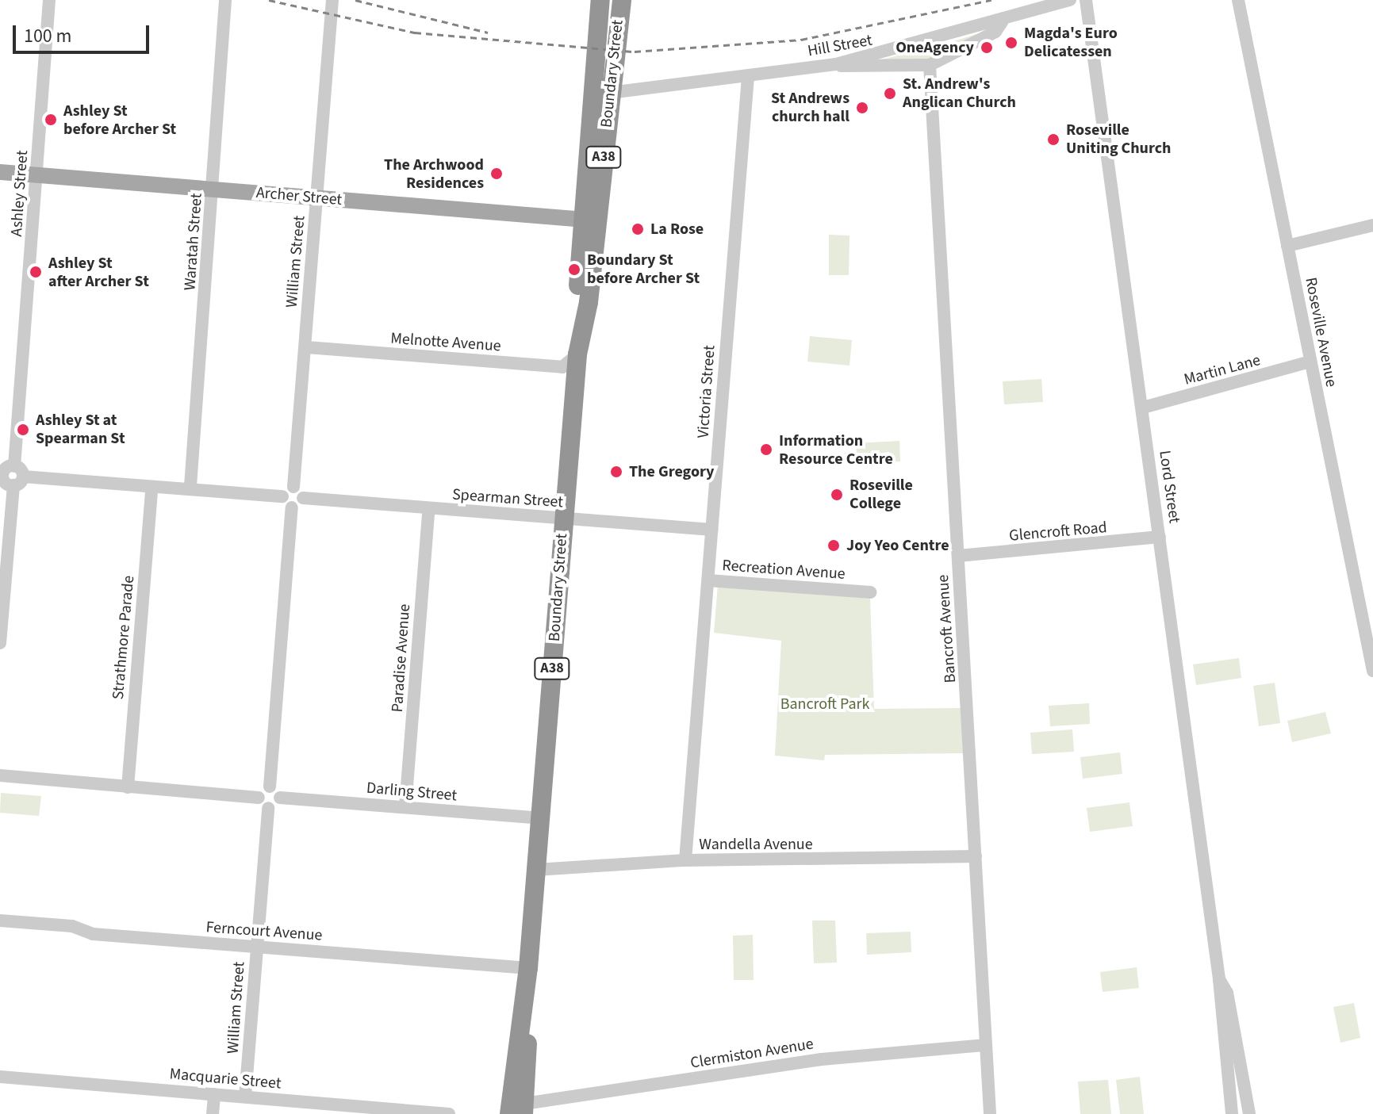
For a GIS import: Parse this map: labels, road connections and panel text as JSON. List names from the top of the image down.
{
  "streets": {
    "highway": ["Boundary Street", "A38"],
    "main road": ["Archer Street"],
    "street": [
      "Hill Street",
      "Ashley Street",
      "Waratah Street",
      "William Street",
      "Roseville Avenue",
      "Melnotte Avenue",
      "Martin Lane",
      "Victoria Street",
      "Lord Street",
      "Spearman Street",
      "Glencroft Road",
      "Recreation Avenue",
      "Bancroft Avenue",
      "Strathmore Parade",
      "Paradise Avenue",
      "Darling Street",
      "Wandella Avenue",
      "Ferncourt Avenue",
      "Clermiston Avenue",
      "Macquarie Street"
    ]
  },
  "crossings": [
    ["Hill Street", "Boundary Street"],
    ["Hill Street", "Victoria Street"],
    ["Boundary Street", "Archer Street"],
    ["Boundary Street", "Melnotte Avenue"],
    ["Boundary Street", "Spearman Street"],
    ["Boundary Street", "Darling Street"],
    ["Boundary Street", "Wandella Avenue"],
    ["Boundary Street", "Ferncourt Avenue"],
    ["Boundary Street", "Clermiston Avenue"],
    ["Ashley Street", "Archer Street"],
    ["Archer Street", "Waratah Street"],
    ["Archer Street", "William Street"],
    ["William Street", "Melnotte Avenue"],
    ["William Street", "Ferncourt Avenue"],
    ["William Street", "Macquarie Street"],
    ["Roseville Avenue", "Martin Lane"],
    ["Martin Lane", "Lord Street"],
    ["Victoria Street", "Spearman Street"],
    ["Victoria Street", "Recreation Avenue"],
    ["Victoria Street", "Wandella Avenue"],
    ["Lord Street", "Glencroft Road"],
    ["Spearman Street", "Paradise Avenue"],
    ["Glencroft Road", "Bancroft Avenue"],
    ["Bancroft Avenue", "Wandella Avenue"],
    ["Bancroft Avenue", "Clermiston Avenue"],
    ["Paradise Avenue", "Darling Street"]
  ],
  "parks": ["Bancroft Park"],
  "places": [
    "Magda's Euro Delicatessen",
    "OneAgency",
    "St. Andrew's Anglican Church",
    "St Andrews church hall",
    "Ashley St before Archer St",
    "Roseville Uniting Church",
    "The Archwood Residences",
    "La Rose",
    "Boundary St before Archer St",
    "Ashley St after Archer St",
    "Ashley St at Spearman St",
    "Information Resource Centre",
    "The Gregory",
    "Roseville College",
    "Joy Yeo Centre"
  ],
  "scale_bar": "100 m"
}
